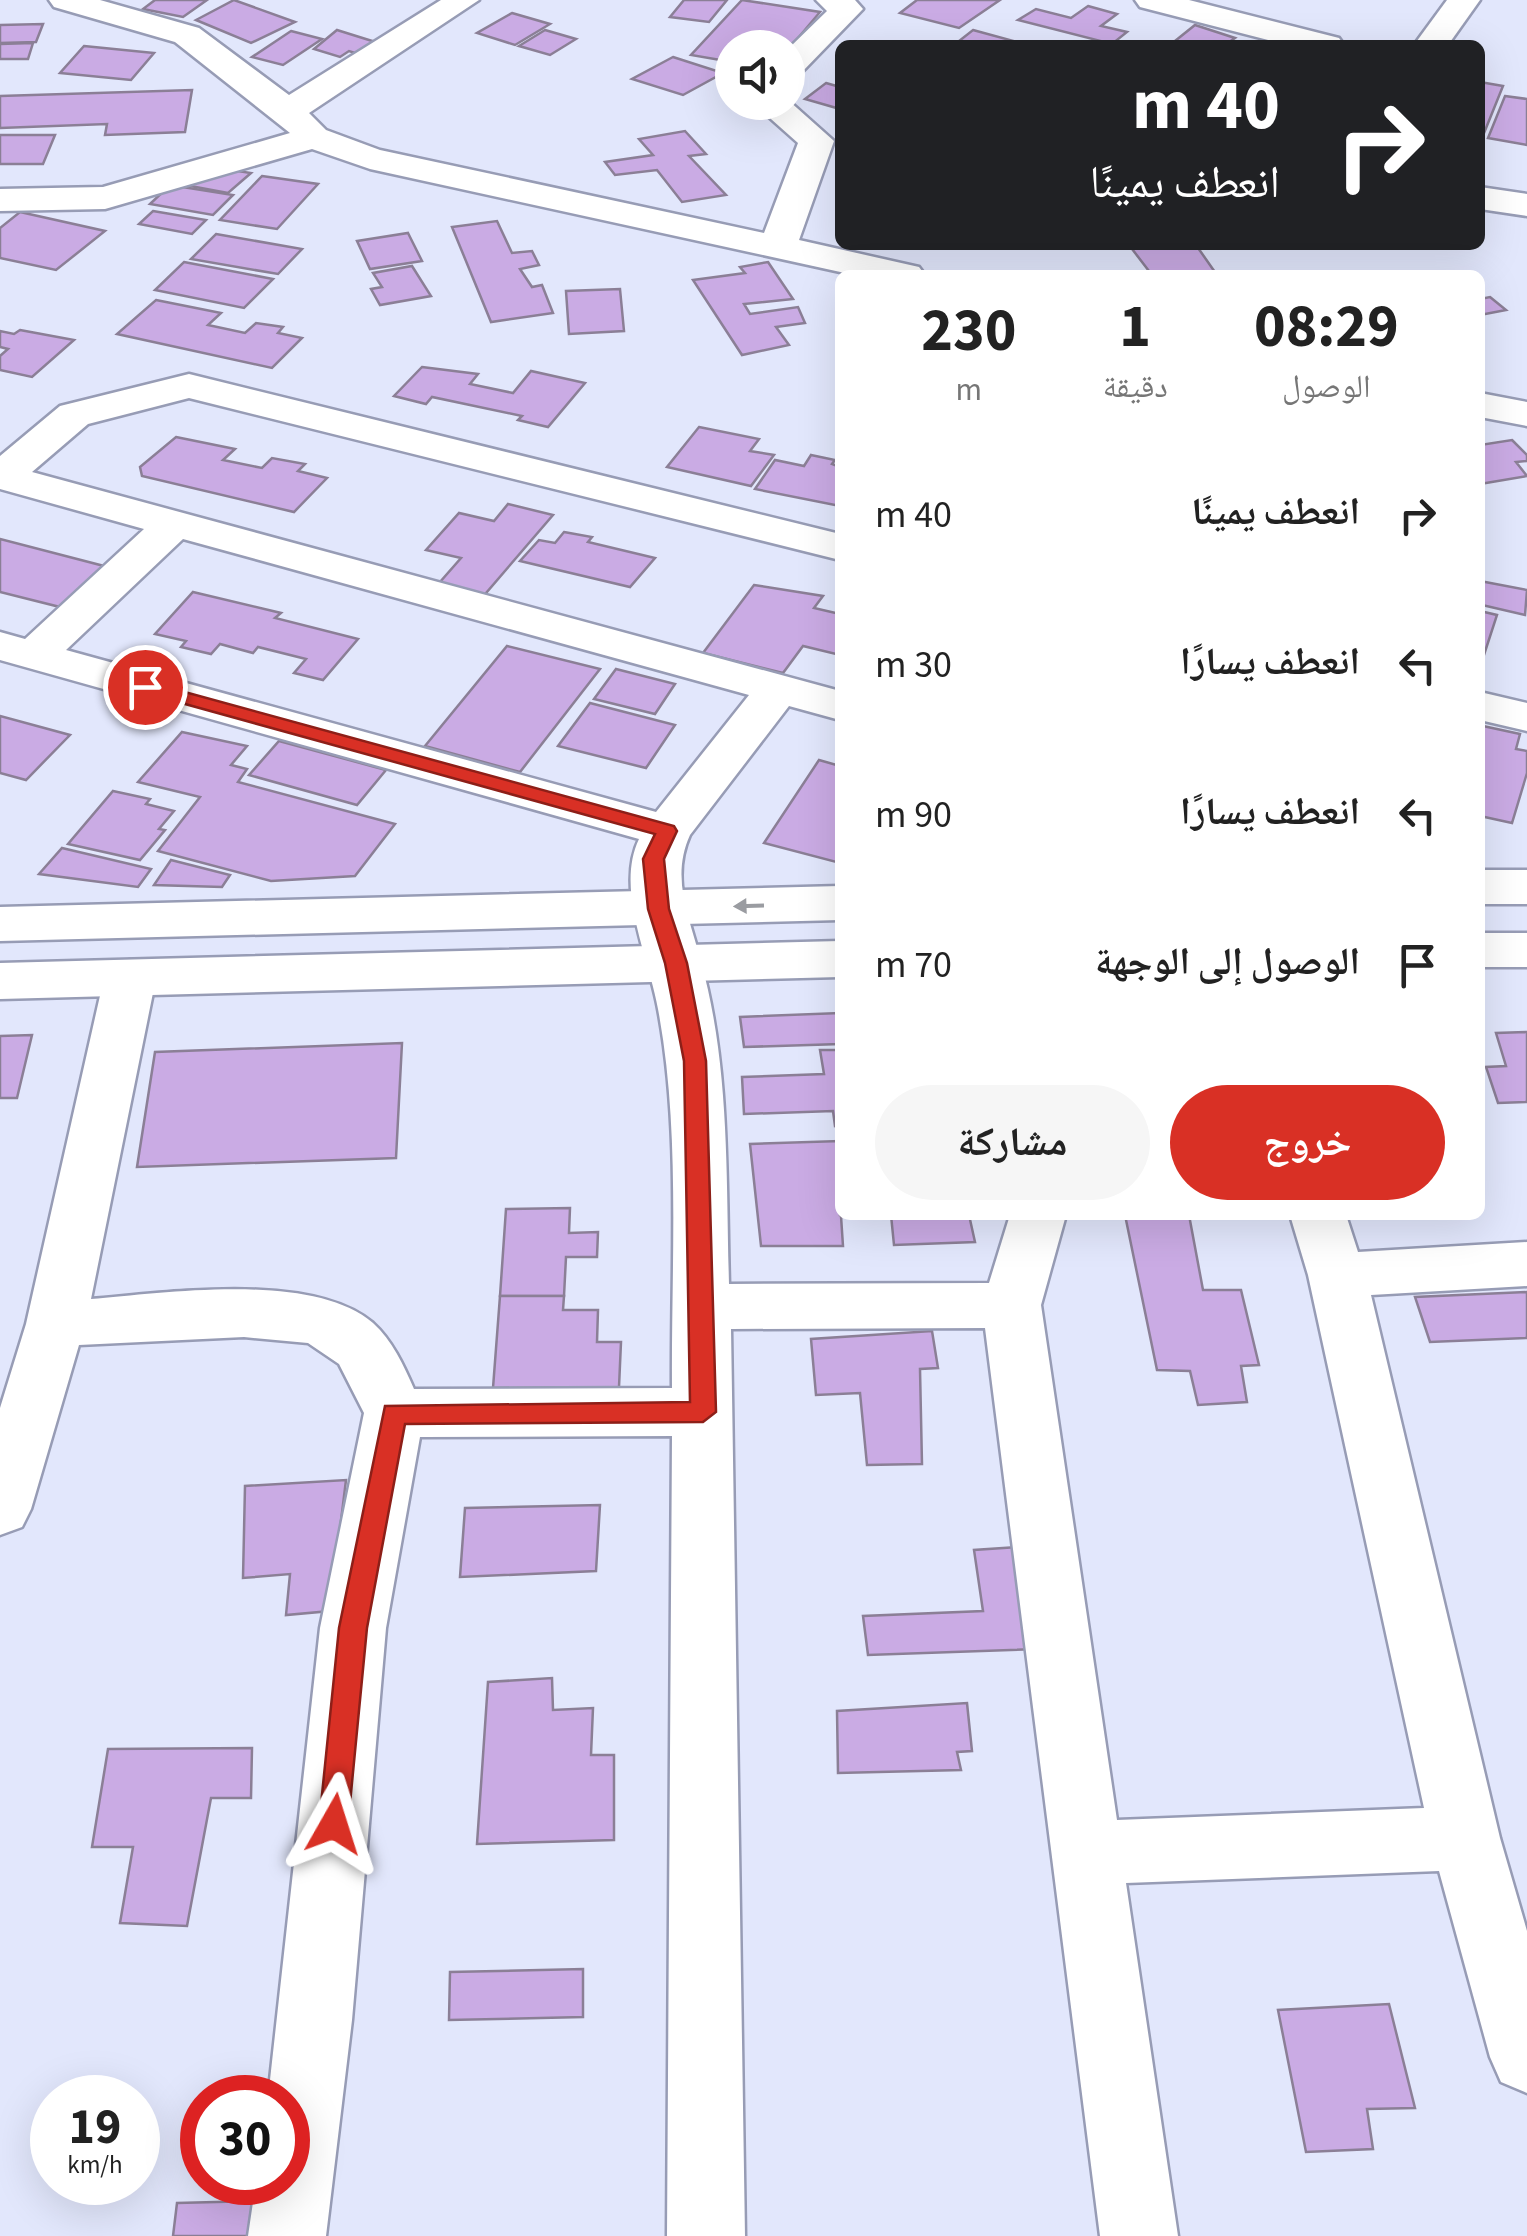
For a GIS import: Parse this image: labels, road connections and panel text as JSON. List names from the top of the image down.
{
  "page": {
    "turn": ["40 m", "انعطف يمينًا"],
    "eta": [
      "08:29",
      "الوصول",
      "1",
      "دقيقة",
      "230",
      "m"
    ],
    "list": [
      {
        "name": "انعطف يمينًا",
        "value": "40 m"
      },
      {
        "name": "انعطف يسارًا",
        "value": "30 m"
      },
      {
        "name": "انعطف يسارًا",
        "value": "90 m"
      },
      {
        "name": "الوصول إلى الوجهة",
        "value": "70 m"
      }
    ],
    "buttons": ["خروج", "مشاركة"],
    "speed": "19 km/h",
    "limit": "30"
  }
}
